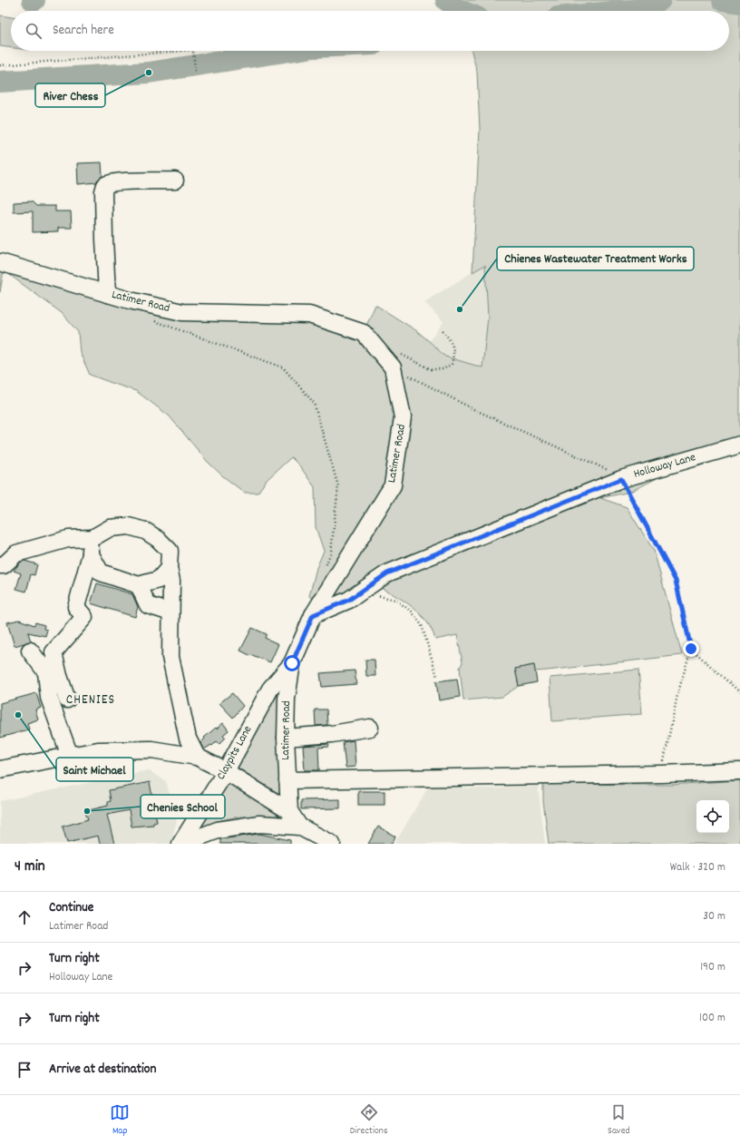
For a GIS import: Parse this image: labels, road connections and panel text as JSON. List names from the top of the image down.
{
  "streets": {
    "street": ["Latimer Road", "Holloway Lane", "Claypits Lane"]
  },
  "crossings": [
    ["Latimer Road", "Holloway Lane"],
    ["Latimer Road", "Claypits Lane"]
  ],
  "districts": ["CHENIES"],
  "places": [
    "River Chess",
    "Chienes Wastewater Treatment Works",
    "Saint Michael",
    "Chenies School"
  ],
  "page": {
    "search": "Search here",
    "heading": ["4 min", "Walk · 320 m"],
    "list": [
      ["Continue", "Latimer Road", "30 m"],
      ["Turn right", "Holloway Lane", "190 m"],
      ["Turn right", "100 m"],
      "Arrive at destination"
    ],
    "nav": ["Map", "Directions", "Saved"]
  }
}
